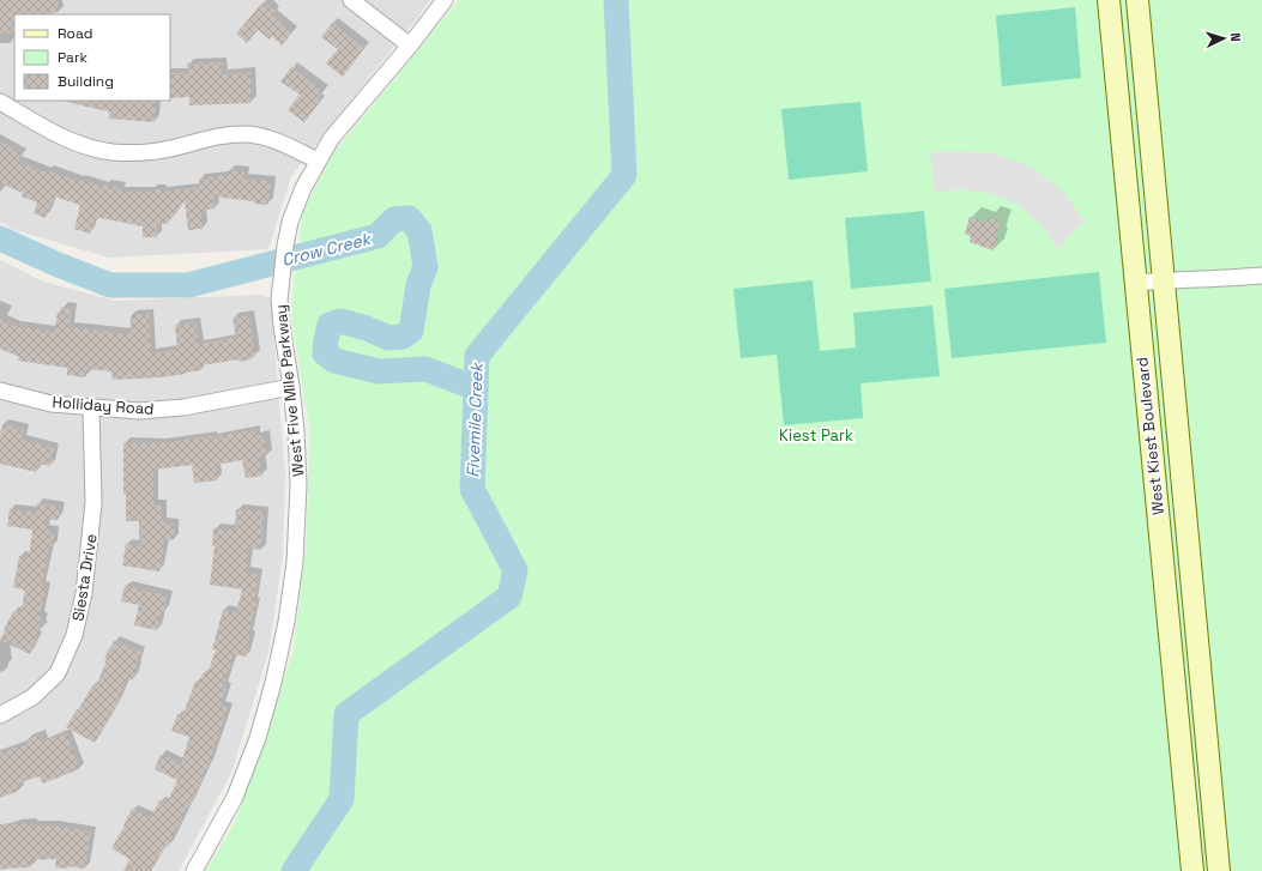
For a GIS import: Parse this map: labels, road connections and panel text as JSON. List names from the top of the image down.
{
  "streets": {
    "main road": ["West Kiest Boulevard"],
    "street": ["West Five Mile Parkway", "Holliday Road", "Siesta Drive"]
  },
  "crossings": [
    ["West Five Mile Parkway", "Holliday Road"],
    ["Holliday Road", "Siesta Drive"]
  ],
  "water": ["Crow Creek", "Fivemile Creek"],
  "parks": ["Kiest Park"],
  "legend": ["Road", "Park", "Building"],
  "north": "right"
}
